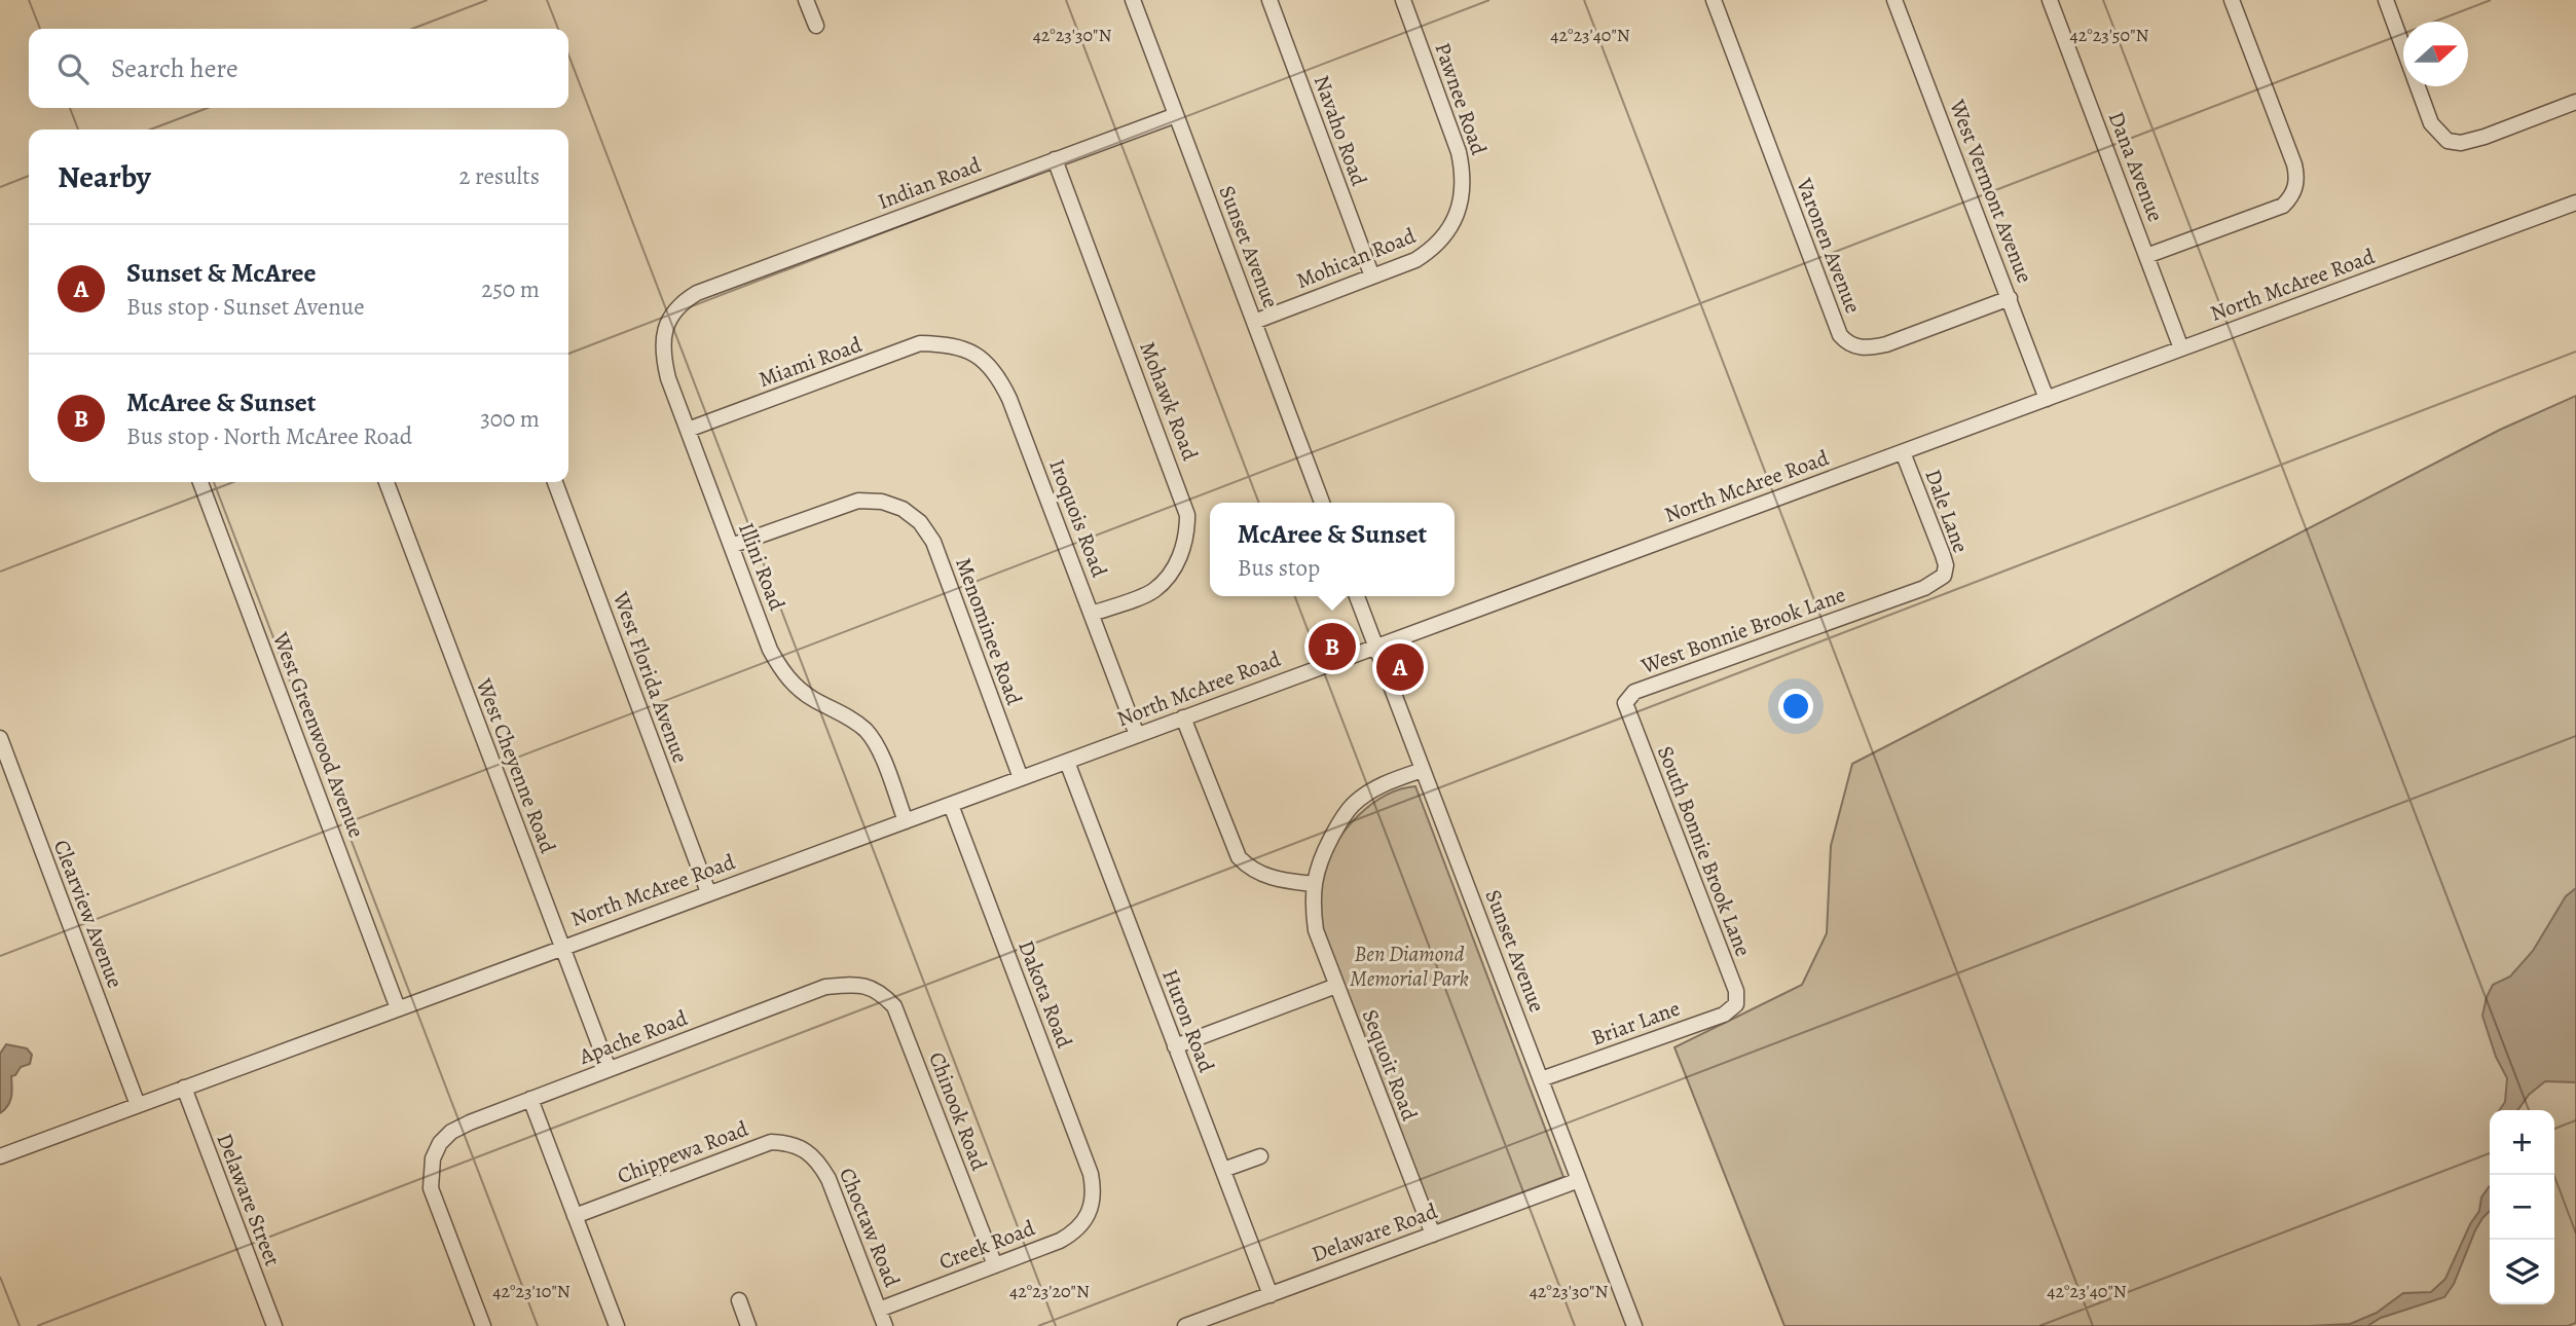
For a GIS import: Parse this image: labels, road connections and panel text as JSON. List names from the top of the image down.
{
  "streets": {
    "street": [
      "Pawnee Road",
      "Navaho Road",
      "Dana Avenue",
      "Indian Road",
      "West Vermont Avenue",
      "Varonen Avenue",
      "Sunset Avenue",
      "Mohican Road",
      "North McAree Road",
      "Miami Road",
      "Mohawk Road",
      "Dale Lane",
      "Iroquois Road",
      "Illini Road",
      "West Bonnie Brook Lane",
      "Menominee Road",
      "West Florida Avenue",
      "West Greenwood Avenue",
      "West Cheyenne Road",
      "South Bonnie Brook Lane",
      "Clearview Avenue",
      "Dakota Road",
      "Huron Road",
      "Briar Lane",
      "Apache Road",
      "Sequoit Road",
      "Chinook Road",
      "Chippewa Road",
      "Delaware Street",
      "Choctaw Road",
      "Delaware Road",
      "Creek Road"
    ]
  },
  "crossings": [
    ["Pawnee Road", "Mohican Road"],
    ["Navaho Road", "Mohican Road"],
    ["Dana Avenue", "North McAree Road"],
    ["Indian Road", "Sunset Avenue"],
    ["Indian Road", "Mohawk Road"],
    ["Indian Road", "Illini Road"],
    ["West Vermont Avenue", "Varonen Avenue"],
    ["West Vermont Avenue", "North McAree Road"],
    ["Sunset Avenue", "Mohican Road"],
    ["Sunset Avenue", "North McAree Road"],
    ["Sunset Avenue", "Briar Lane"],
    ["Sunset Avenue", "Sequoit Road"],
    ["Sunset Avenue", "Delaware Road"],
    ["North McAree Road", "Dale Lane"],
    ["North McAree Road", "Iroquois Road"],
    ["North McAree Road", "Illini Road"],
    ["North McAree Road", "Menominee Road"],
    ["North McAree Road", "West Florida Avenue"],
    ["North McAree Road", "West Greenwood Avenue"],
    ["North McAree Road", "West Cheyenne Road"],
    ["North McAree Road", "Clearview Avenue"],
    ["North McAree Road", "Dakota Road"],
    ["North McAree Road", "Huron Road"],
    ["North McAree Road", "Delaware Street"],
    ["Miami Road", "Iroquois Road"],
    ["Miami Road", "Illini Road"],
    ["Mohawk Road", "Iroquois Road"],
    ["Dale Lane", "West Bonnie Brook Lane"],
    ["Illini Road", "Menominee Road"],
    ["West Bonnie Brook Lane", "South Bonnie Brook Lane"],
    ["West Cheyenne Road", "Apache Road"],
    ["South Bonnie Brook Lane", "Briar Lane"],
    ["Dakota Road", "Creek Road"],
    ["Huron Road", "Delaware Road"],
    ["Apache Road", "Chinook Road"],
    ["Sequoit Road", "Delaware Road"],
    ["Chinook Road", "Creek Road"],
    ["Chippewa Road", "Choctaw Road"],
    ["Choctaw Road", "Creek Road"]
  ],
  "parks": ["Ben Diamond Memorial Park"],
  "north": "right",
  "page": {
    "search": "Search here",
    "heading": ["Nearby", "2 results"],
    "list": [
      {
        "mark": "A",
        "name": "Sunset & McAree",
        "note": "Bus stop · Sunset Avenue",
        "value": "250 m"
      },
      {
        "mark": "B",
        "name": "McAree & Sunset",
        "note": "Bus stop · North McAree Road",
        "value": "300 m"
      }
    ],
    "popup": ["McAree & Sunset", "Bus stop"],
    "pins": ["B", "A"],
    "map_buttons": ["+", "−"]
  },
  "coordinates": [
    "42°23'30\"N",
    "42°23'40\"N",
    "42°23'50\"N",
    "42°23'10\"N",
    "42°23'20\"N"
  ]
}
